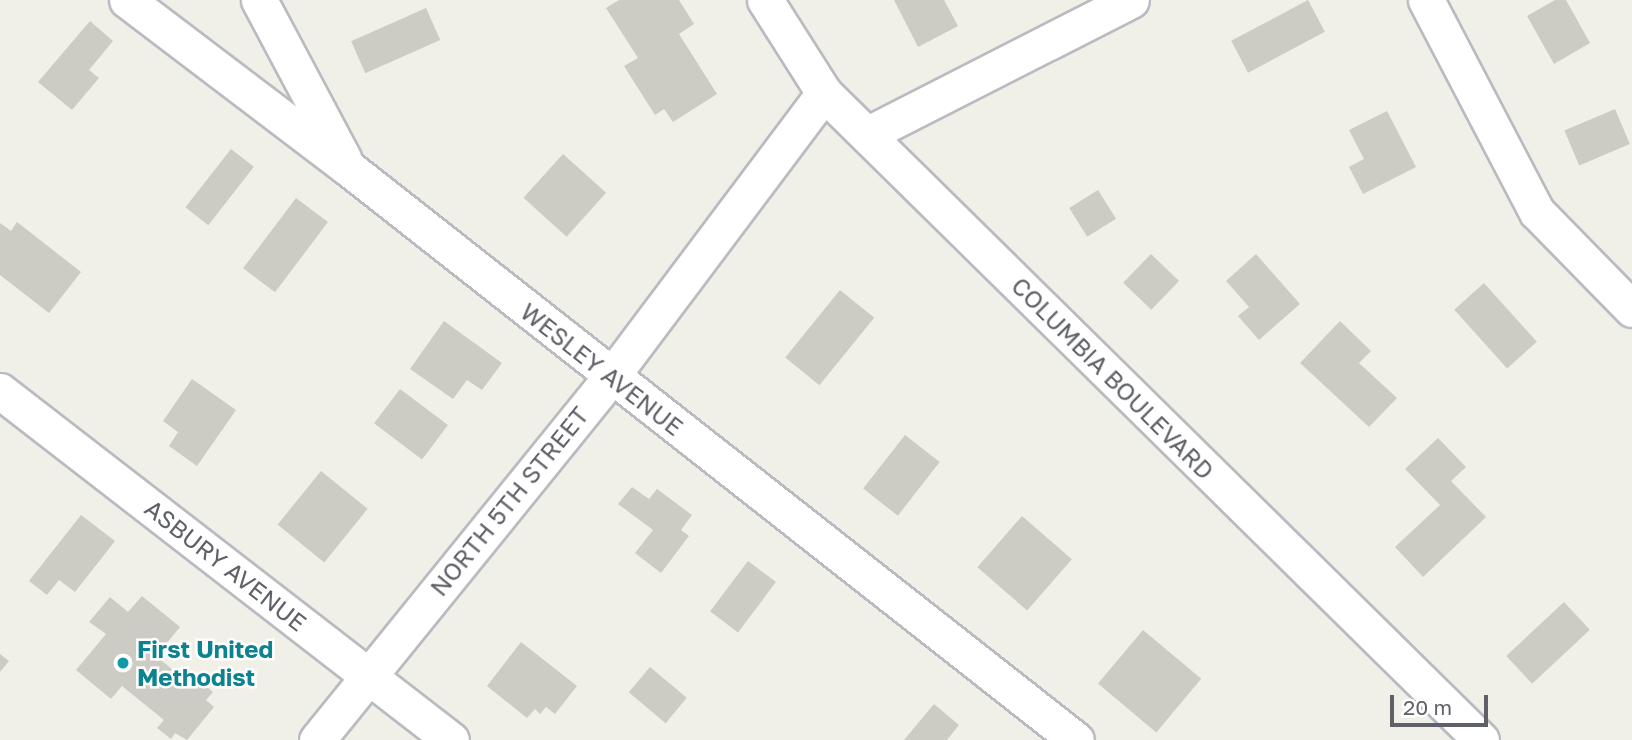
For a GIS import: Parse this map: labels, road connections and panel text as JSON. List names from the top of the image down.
{
  "streets": {
    "street": [
      "WESLEY AVENUE",
      "COLUMBIA BOULEVARD",
      "NORTH 5TH STREET",
      "ASBURY AVENUE"
    ]
  },
  "crossings": [
    ["WESLEY AVENUE", "NORTH 5TH STREET"],
    ["COLUMBIA BOULEVARD", "NORTH 5TH STREET"],
    ["NORTH 5TH STREET", "ASBURY AVENUE"]
  ],
  "places": ["First United Methodist"],
  "scale_bar": "20 m"
}
